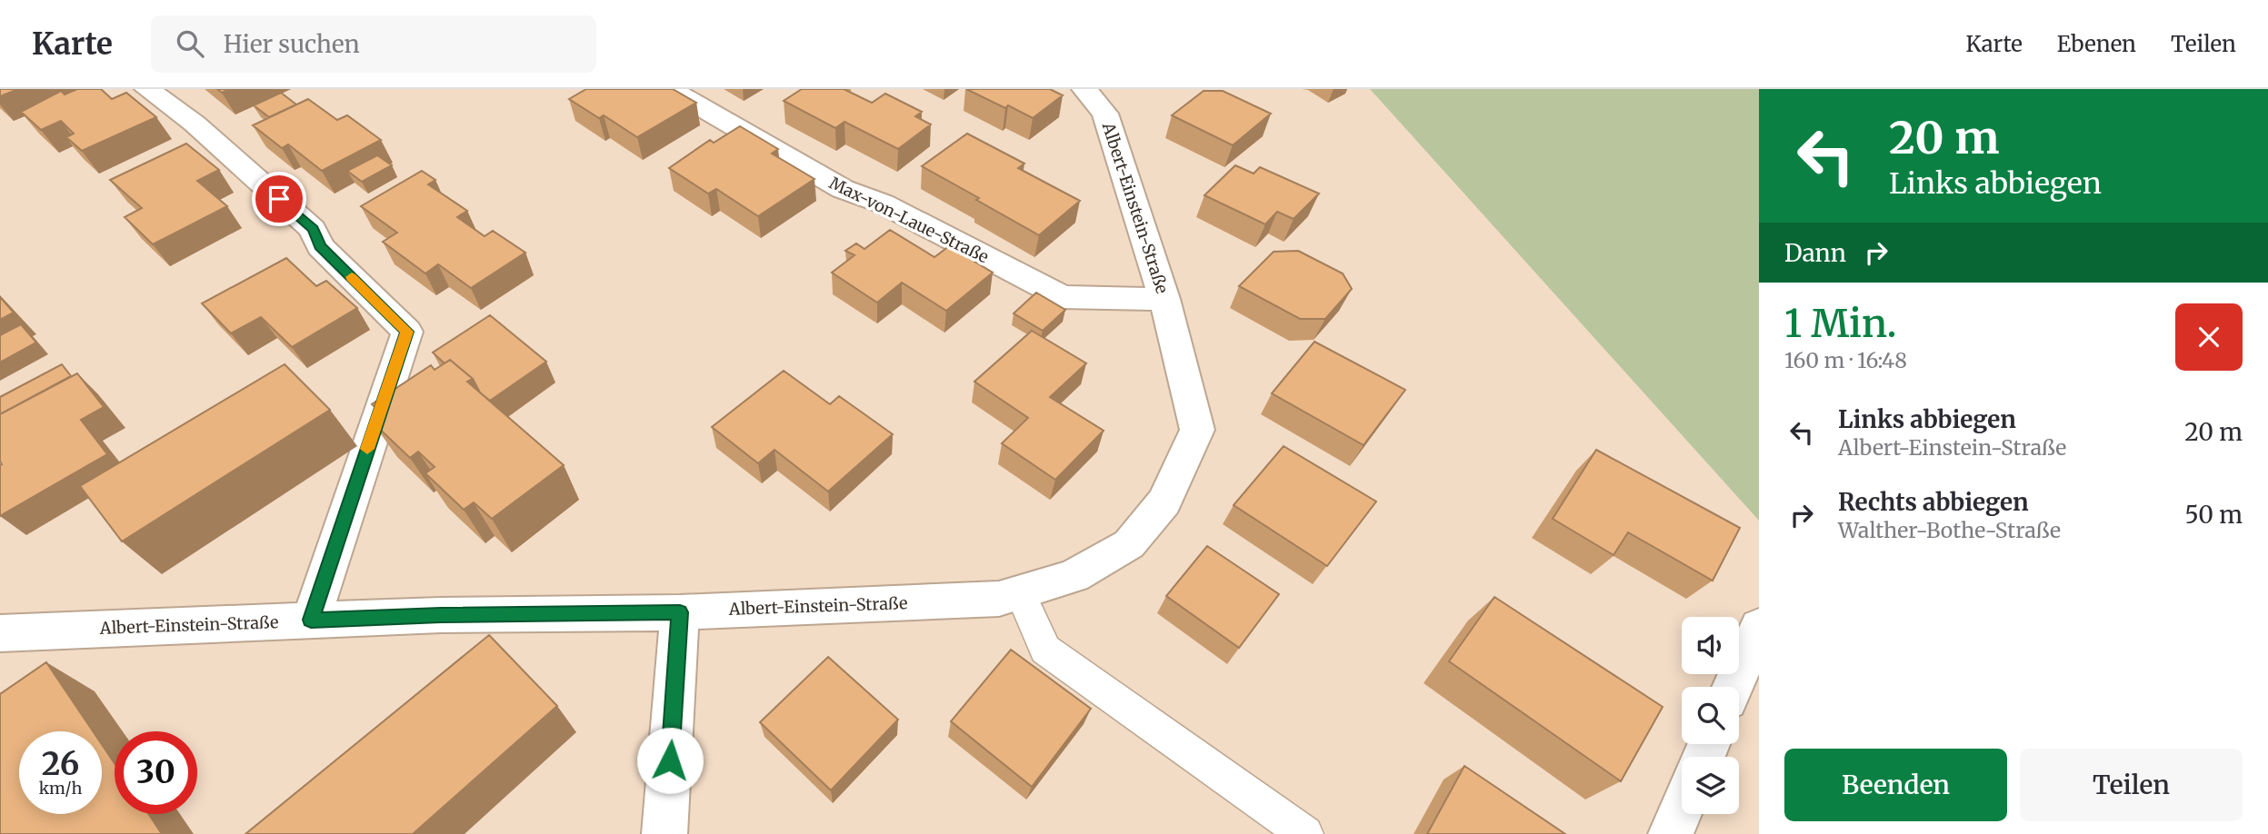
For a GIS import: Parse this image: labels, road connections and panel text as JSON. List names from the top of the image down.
{
  "streets": {
    "street": ["Albert-Einstein-Straße", "Max-von-Laue-Straße"]
  },
  "crossings": [
    ["Albert-Einstein-Straße", "Max-von-Laue-Straße"]
  ],
  "page": {
    "header": "Karte",
    "search": "Hier suchen",
    "nav": ["Karte", "Ebenen", "Teilen"],
    "turn": ["20 m", "Links abbiegen"],
    "then": "Dann",
    "heading": ["1 Min.", "160 m · 16:48"],
    "list": [
      {
        "name": "Links abbiegen",
        "note": "Albert-Einstein-Straße",
        "value": "20 m"
      },
      {
        "name": "Rechts abbiegen",
        "note": "Walther-Bothe-Straße",
        "value": "50 m"
      }
    ],
    "speed": "26 km/h",
    "limit": "30",
    "buttons": ["Beenden", "Teilen"]
  }
}
